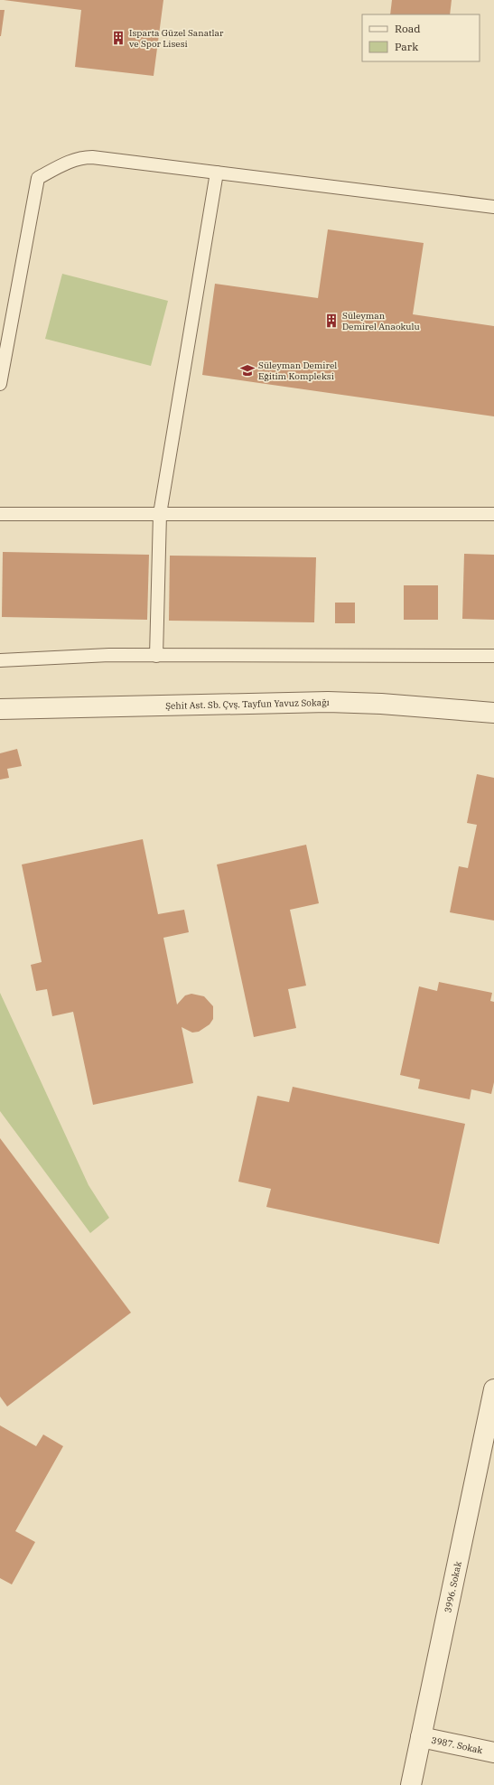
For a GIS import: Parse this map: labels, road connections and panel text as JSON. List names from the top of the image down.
{
  "streets": {
    "street": ["Şehit Ast. Sb. Çvş. Tayfun Yavuz Sokağı", "3996. Sokak", "3987. Sokak"]
  },
  "crossings": [
    ["3996. Sokak", "3987. Sokak"]
  ],
  "places": {
    "building": ["Isparta Güzel Sanatlar ve Spor Lisesi", "Süleyman Demirel Anaokulu"],
    "school or university": ["Süleyman Demirel Eğitim Kompleksi"]
  },
  "legend": ["Road", "Park"]
}
